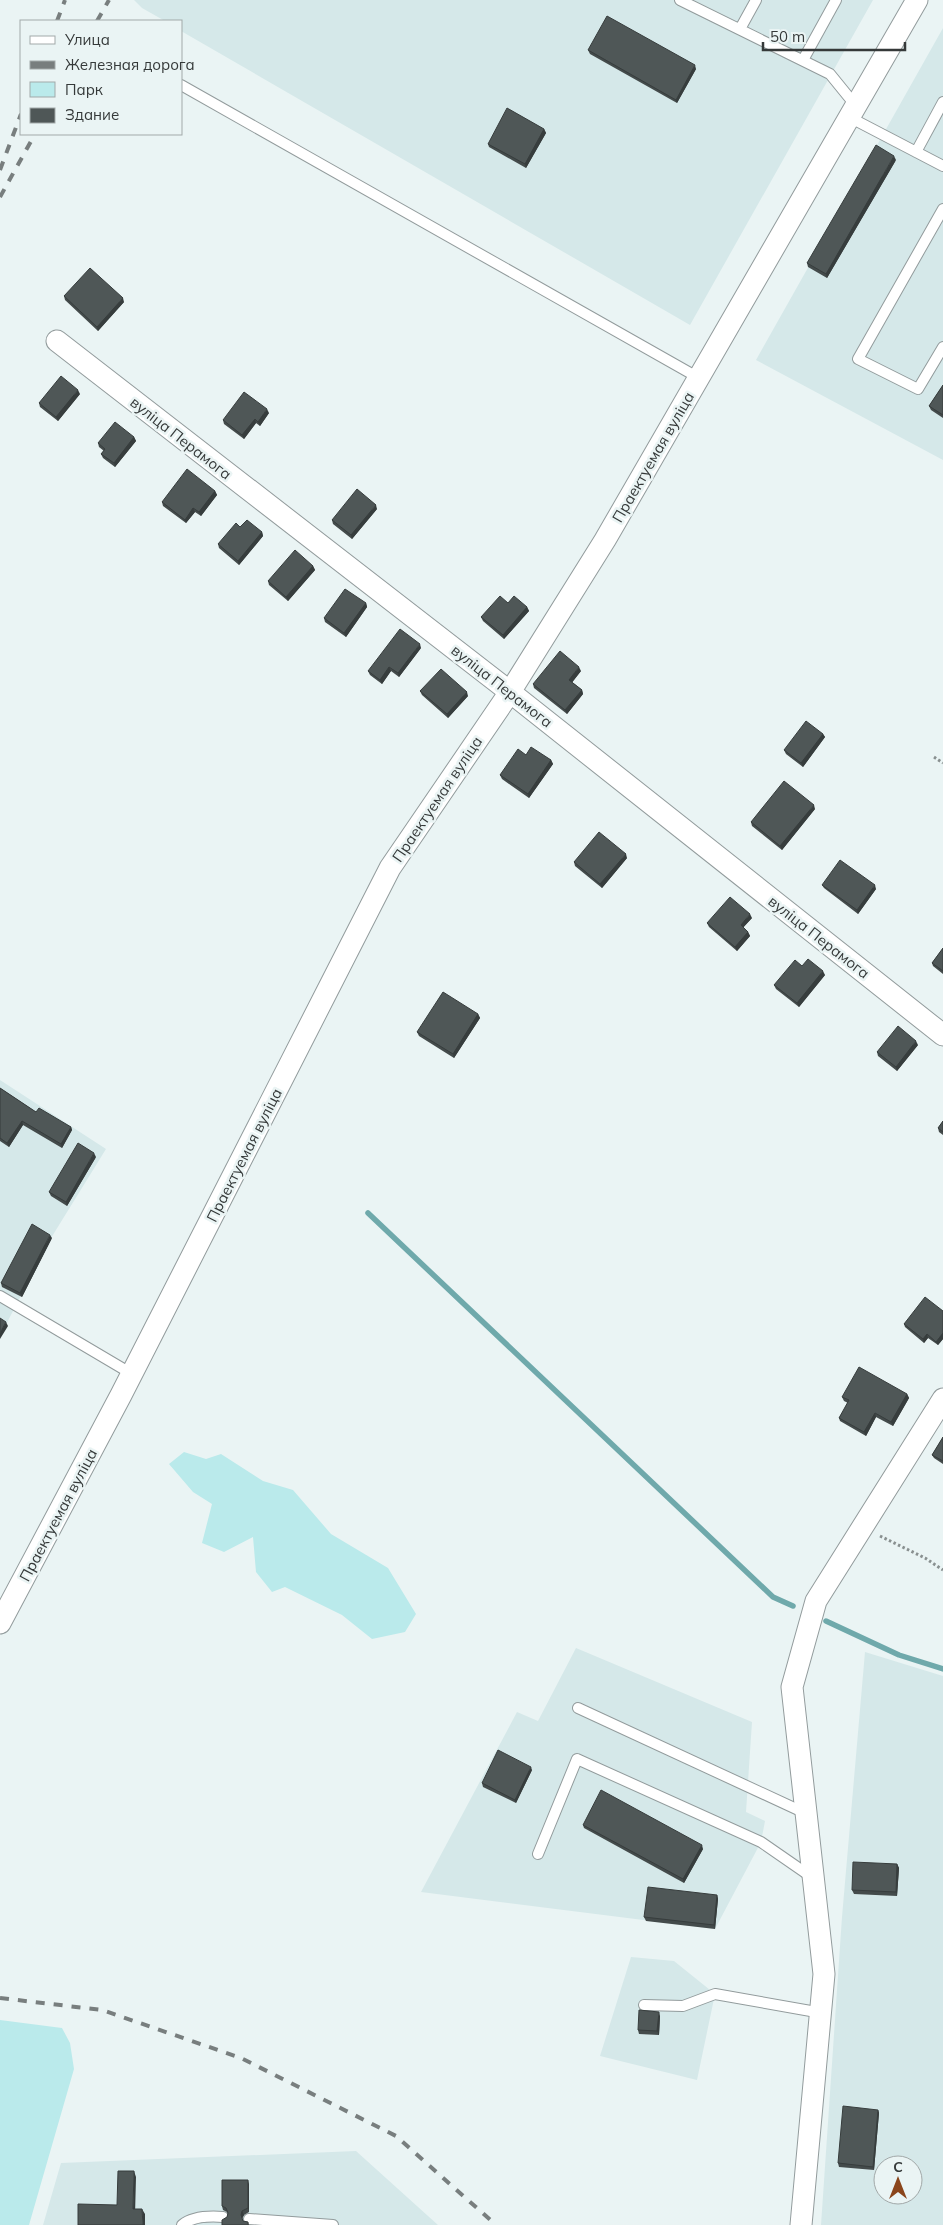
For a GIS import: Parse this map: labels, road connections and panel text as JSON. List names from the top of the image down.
{
  "streets": {
    "street": ["вуліца Перамога", "Праектуемая вуліца"]
  },
  "crossings": [
    ["вуліца Перамога", "Праектуемая вуліца"]
  ],
  "legend": [
    "Улица",
    "Железная дорога",
    "Парк",
    "Здание"
  ],
  "scale_bar": "50 m",
  "north": "top"
}
